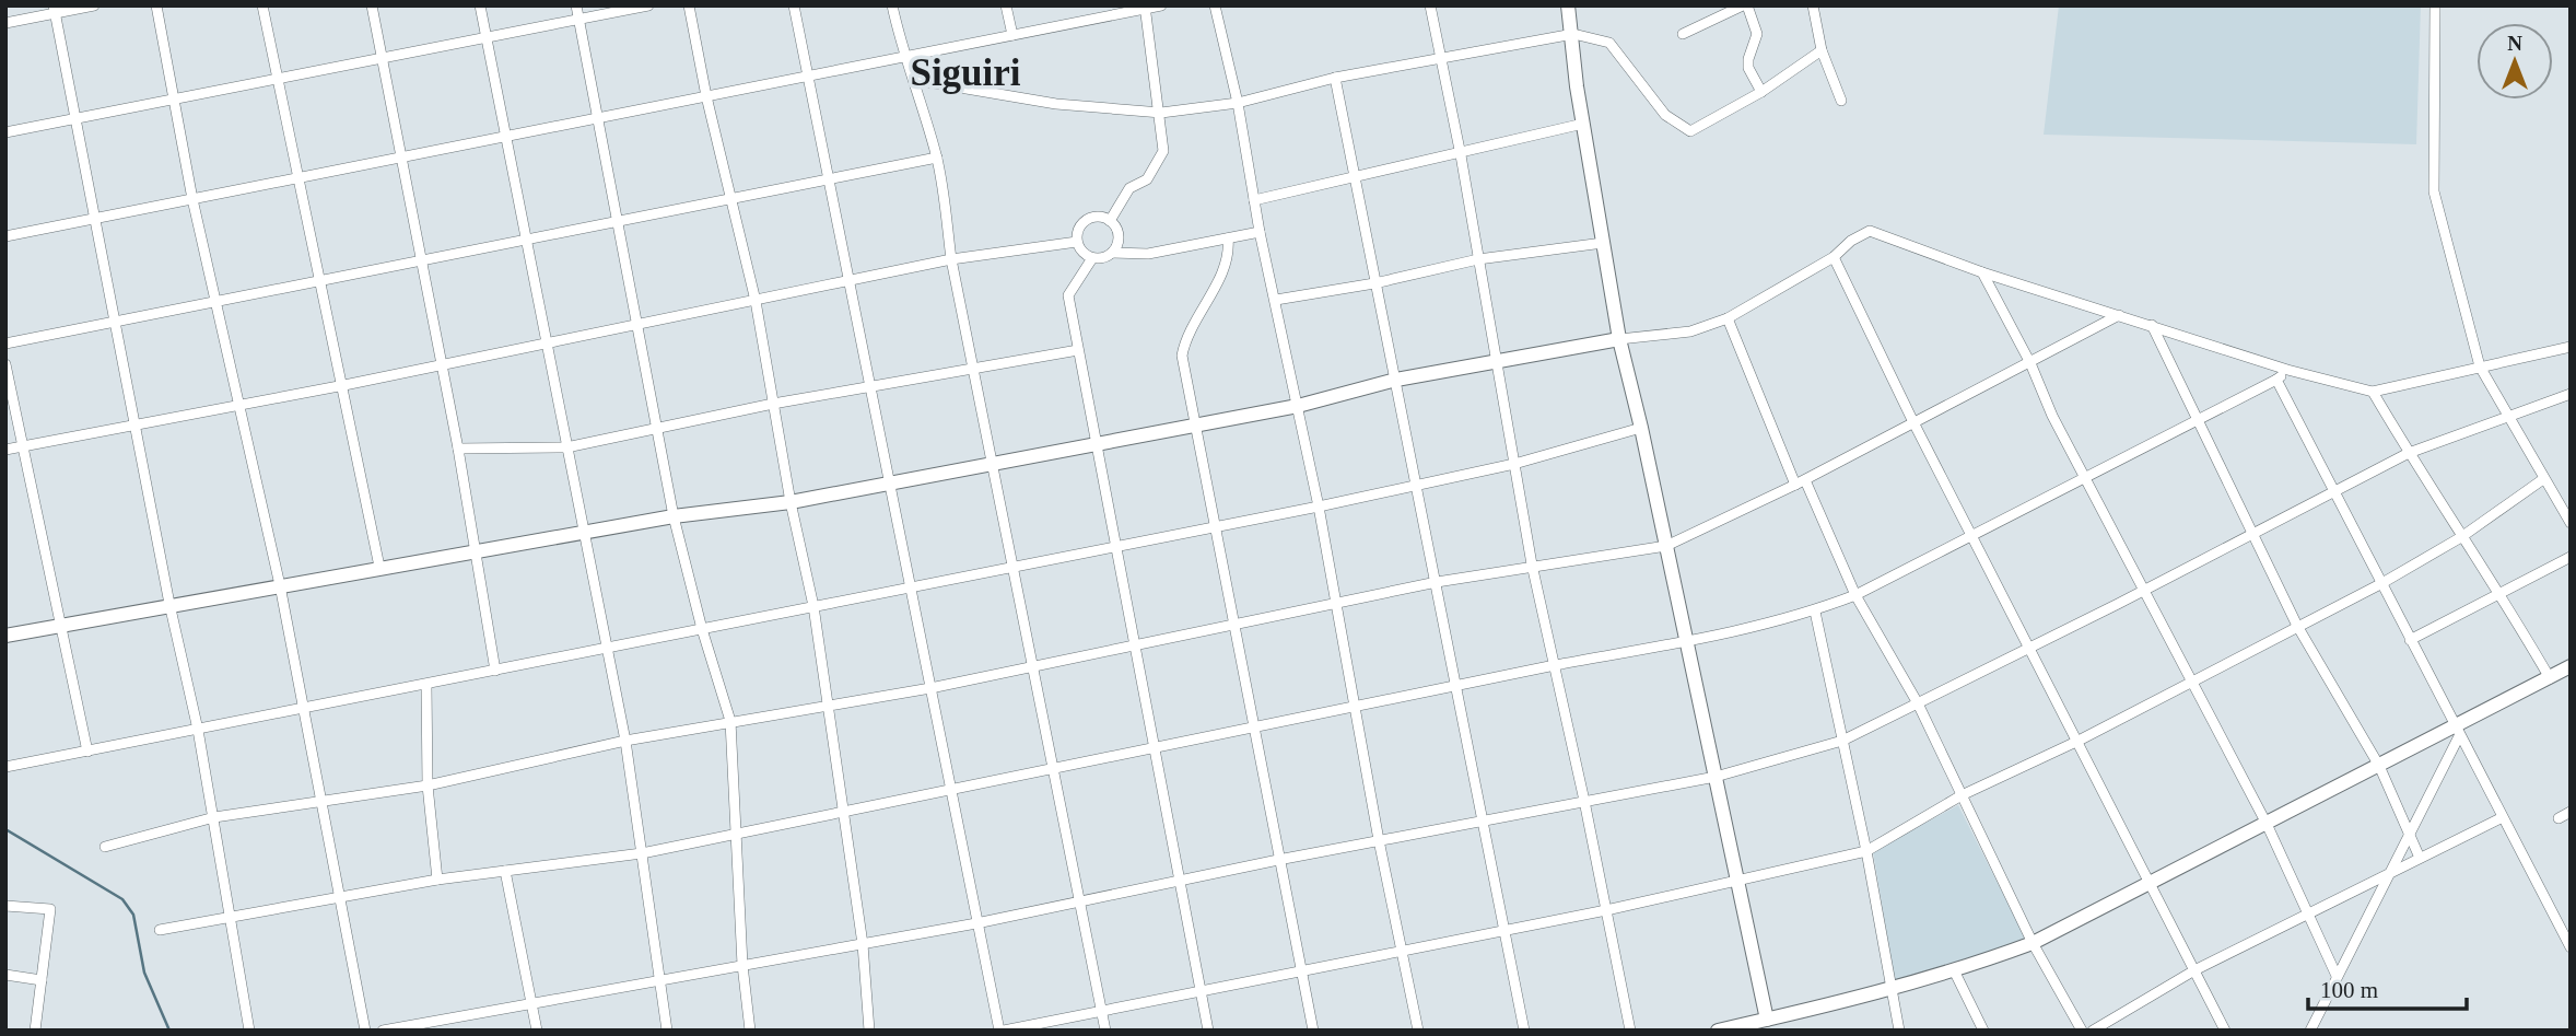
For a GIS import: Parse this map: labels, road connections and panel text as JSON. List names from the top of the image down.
{
  "districts": ["Siguiri"],
  "scale_bar": "100 m",
  "north": "top"
}
